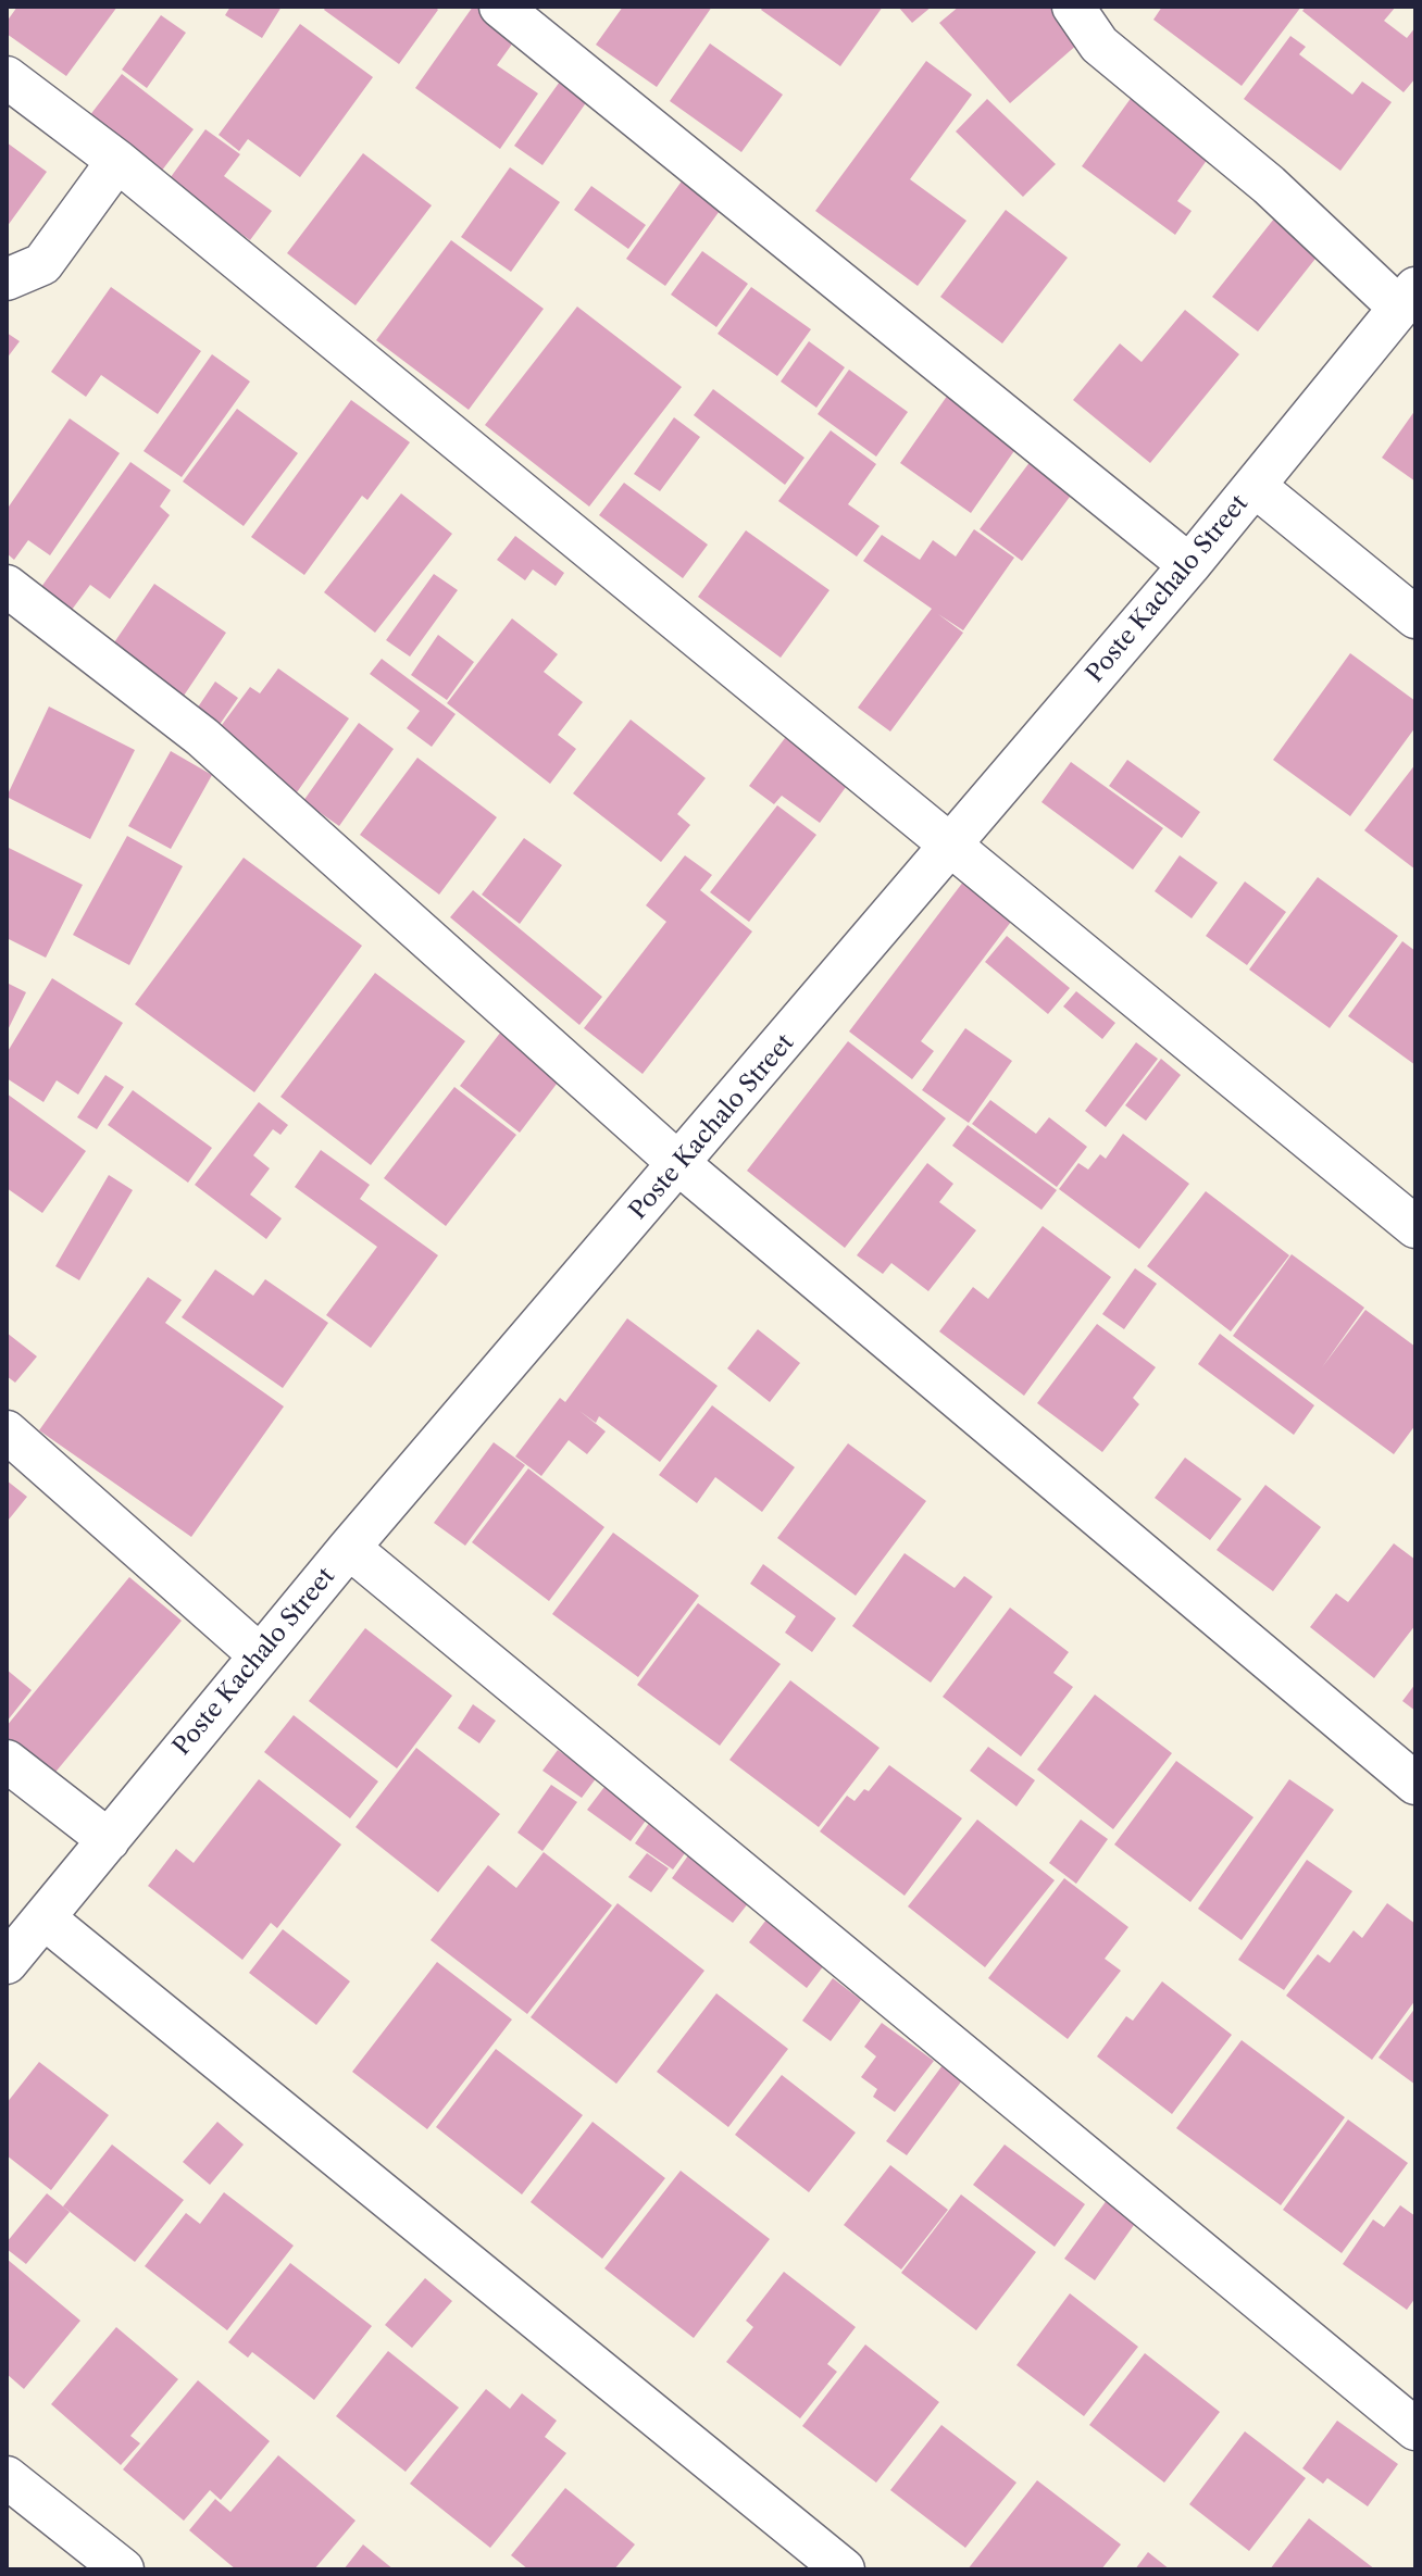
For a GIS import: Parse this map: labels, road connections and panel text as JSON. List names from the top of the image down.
{
  "streets": {
    "street": ["Poste Kachalo Street"]
  }
}
